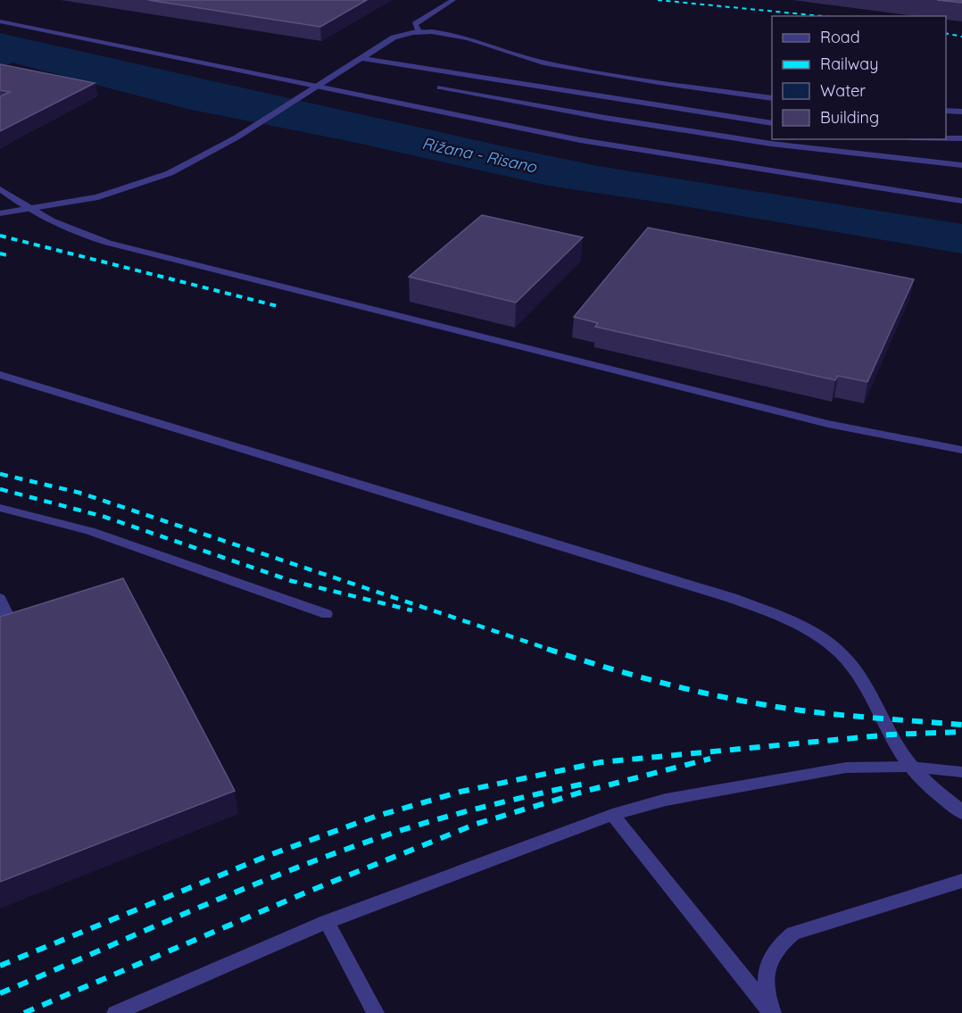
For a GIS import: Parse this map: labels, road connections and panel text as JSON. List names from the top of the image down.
{
  "water": ["Rižana - Risano"],
  "legend": [
    "Road",
    "Railway",
    "Water",
    "Building"
  ]
}
